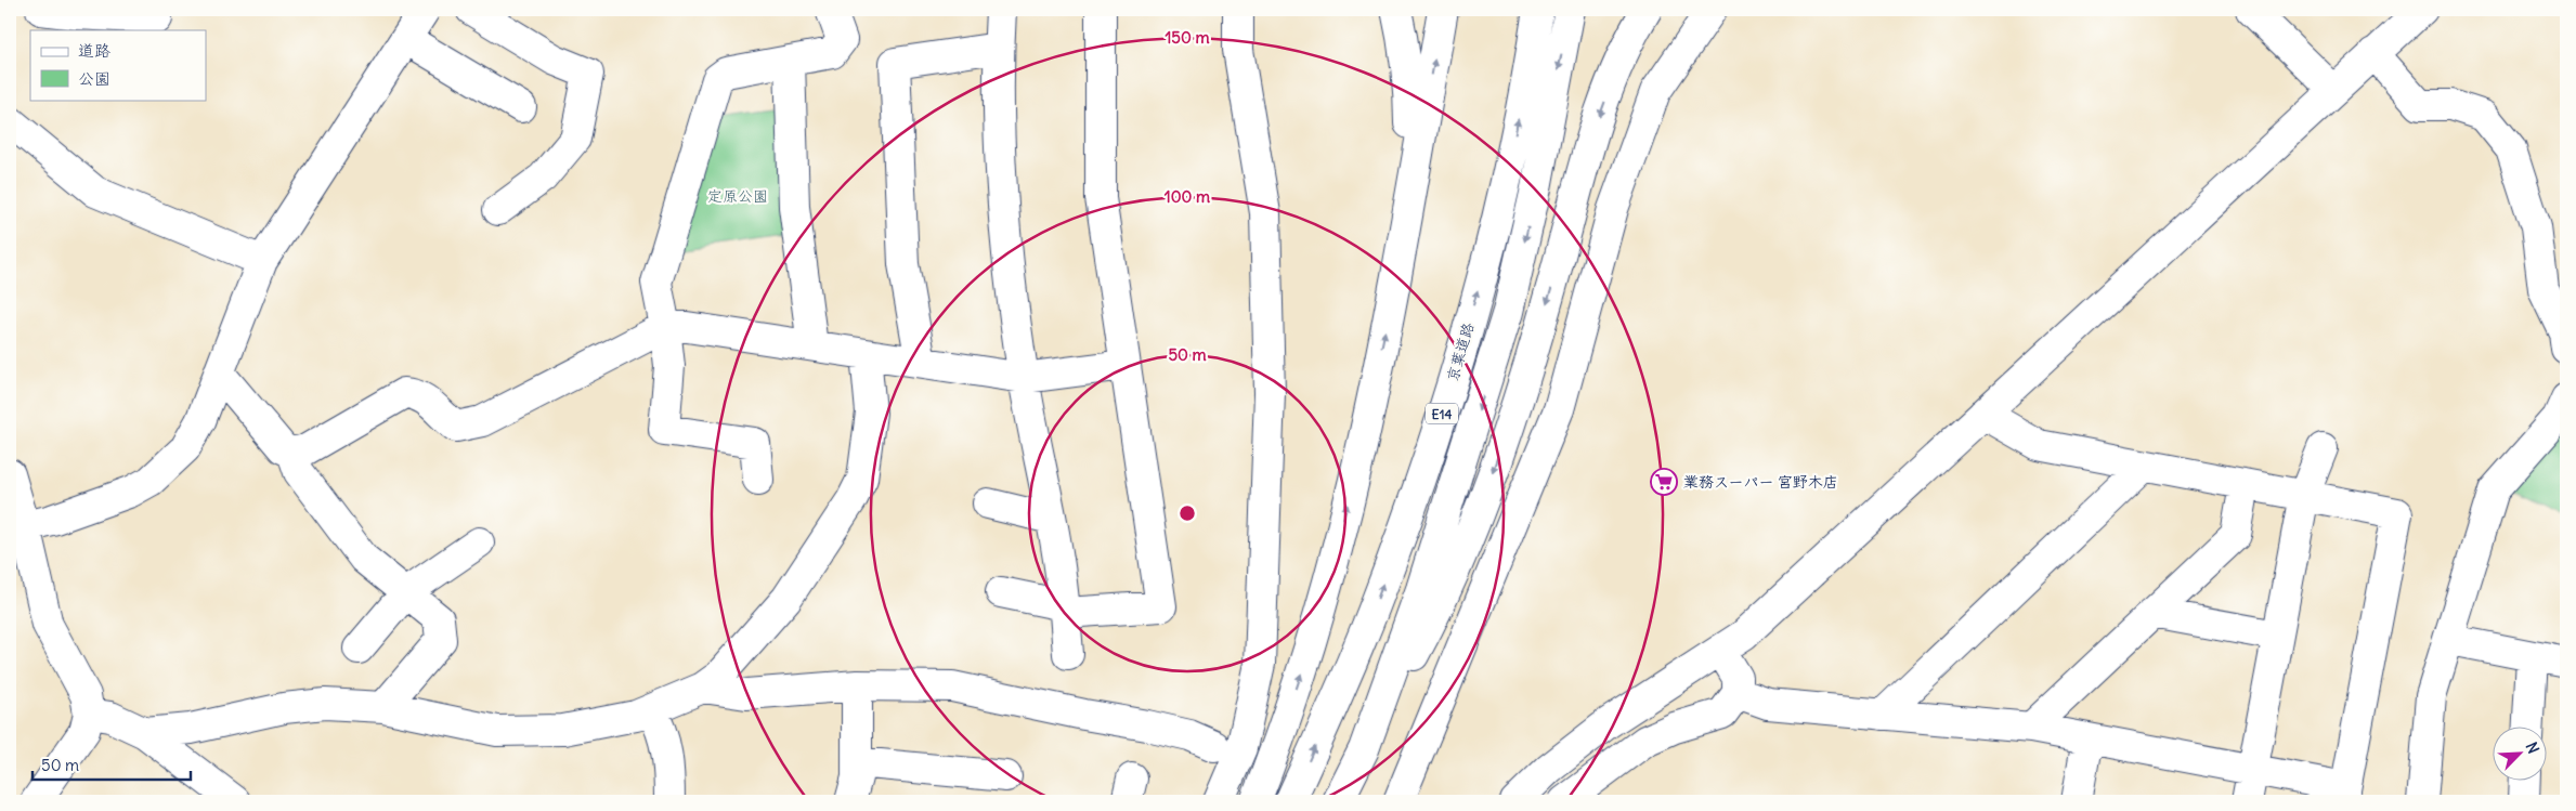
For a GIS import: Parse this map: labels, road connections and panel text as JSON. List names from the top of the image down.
{
  "streets": {
    "main road": ["京葉道路", "E14"]
  },
  "parks": ["定原公園"],
  "places": {
    "supermarket": ["業務スーパー 宮野木店"]
  },
  "legend": ["道路", "公園"],
  "scale_bar": "50 m",
  "north": "top right",
  "rings": ["150 m", "100 m", "50 m"]
}
